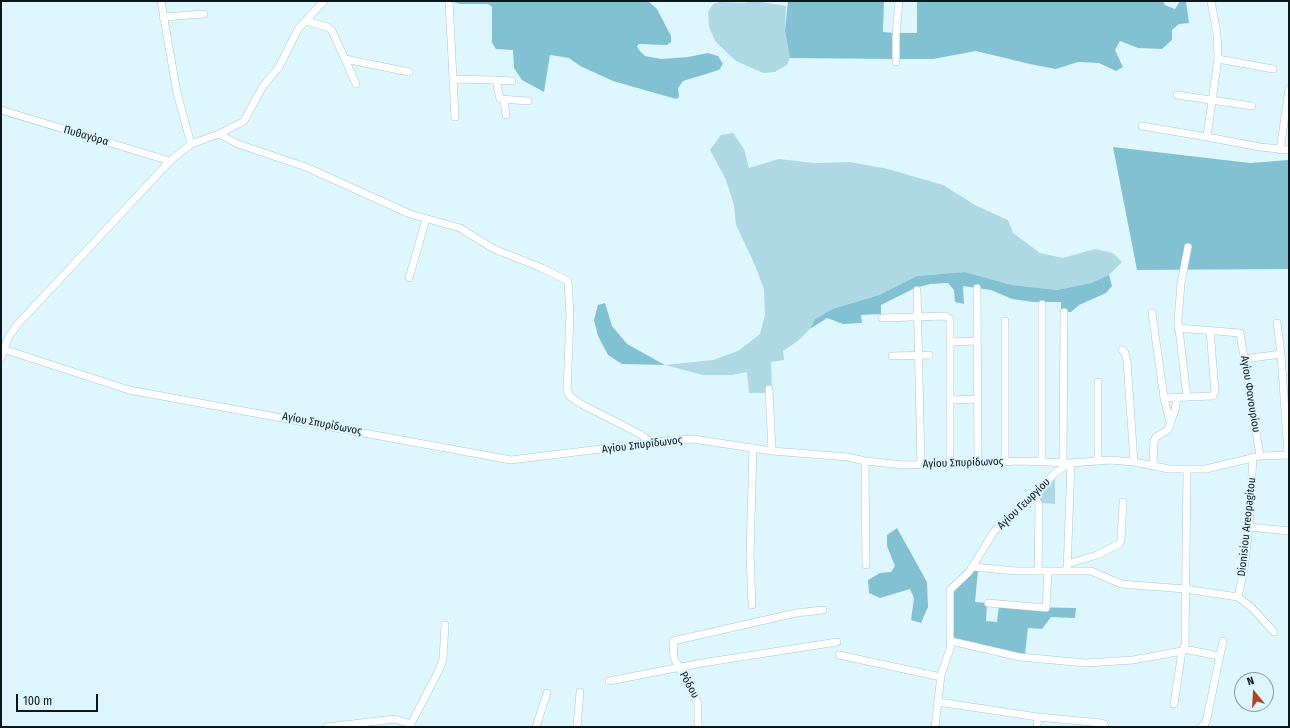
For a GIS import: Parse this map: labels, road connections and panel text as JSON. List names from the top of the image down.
{
  "streets": {
    "street": [
      "Πυθαγόρα",
      "Αγίου Φανουρίου",
      "Αγίου Σπυρίδωνος",
      "Αγίου Γεωργίου",
      "Dionisiou Areopagitou",
      "Ρόδου"
    ]
  },
  "crossings": [
    ["Αγίου Φανουρίου", "Αγίου Σπυρίδωνος"],
    ["Αγίου Φανουρίου", "Dionisiou Areopagitou"],
    ["Αγίου Σπυρίδωνος", "Αγίου Γεωργίου"],
    ["Αγίου Σπυρίδωνος", "Dionisiou Areopagitou"]
  ],
  "scale_bar": "100 m",
  "north": "top"
}
